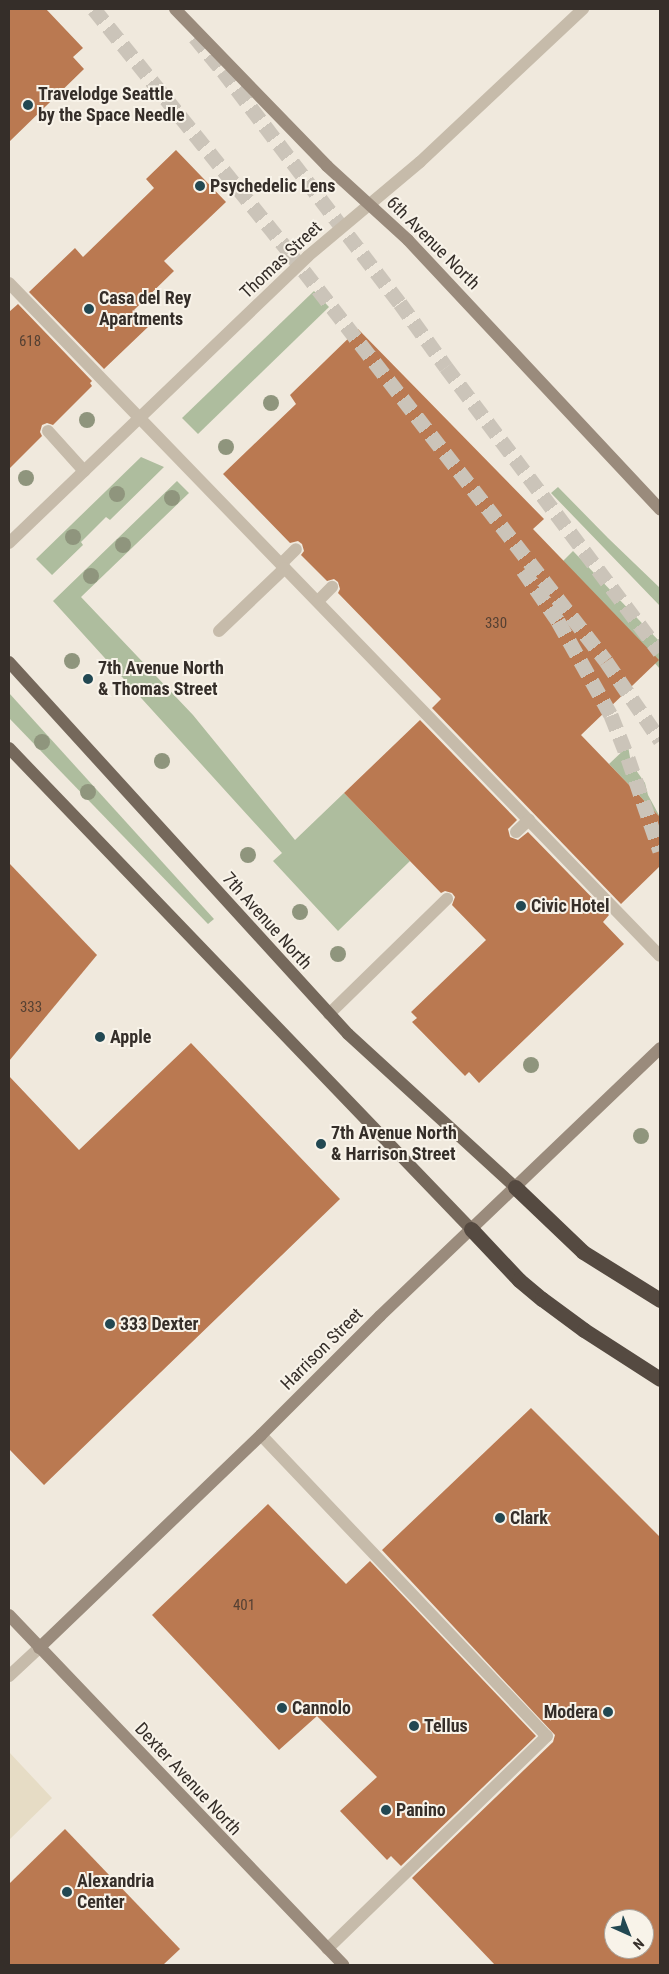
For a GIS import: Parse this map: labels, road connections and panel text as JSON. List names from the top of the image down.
{
  "streets": {
    "main road": [
      "6th Avenue North",
      "7th Avenue North",
      "Harrison Street",
      "Dexter Avenue North"
    ],
    "street": ["Thomas Street"]
  },
  "crossings": [
    ["6th Avenue North", "Thomas Street"],
    ["7th Avenue North", "Harrison Street"],
    ["Harrison Street", "Dexter Avenue North"]
  ],
  "places": [
    "Travelodge Seattle by the Space Needle",
    "Psychedelic Lens",
    "Casa del Rey Apartments",
    "7th Avenue North & Thomas Street",
    "Civic Hotel",
    "Apple",
    "7th Avenue North & Harrison Street",
    "333 Dexter",
    "Clark",
    "Cannolo",
    "Modera",
    "Tellus",
    "Panino",
    "Alexandria Center"
  ],
  "house_numbers": [
    "618",
    "330",
    "333",
    "401"
  ],
  "north": "bottom right"
}
